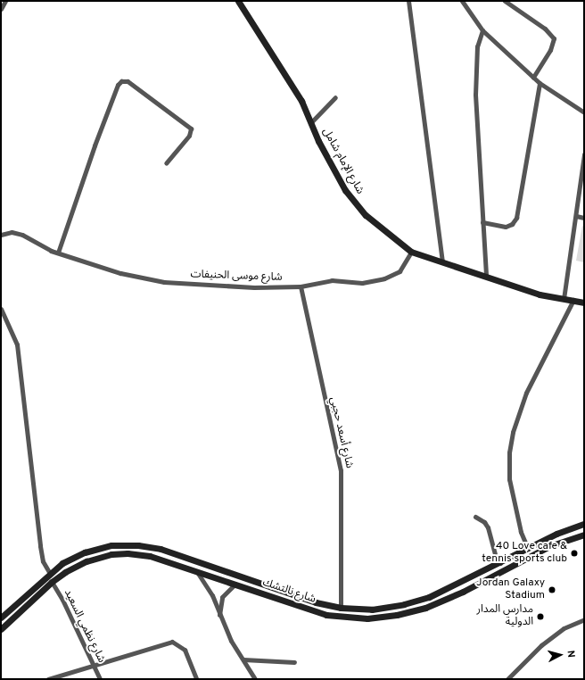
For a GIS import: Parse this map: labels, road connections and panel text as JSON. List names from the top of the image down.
{
  "streets": {
    "main road": ["شارع الإمام شامل", "شارع نالتشك"],
    "street": ["شارع موسى الحنيفات", "شارع أسعد حجبي", "شارع نظمي السعيد"]
  },
  "crossings": [
    ["شارع الإمام شامل", "شارع موسى الحنيفات"],
    ["شارع موسى الحنيفات", "شارع أسعد حجبي"],
    ["شارع أسعد حجبي", "شارع نالتشك"],
    ["شارع نالتشك", "شارع نظمي السعيد"]
  ],
  "places": ["40 Love cafe & tennis sports club", "Jordan Galaxy Stadium", "مدارس المدار الدولية"],
  "north": "right"
}
